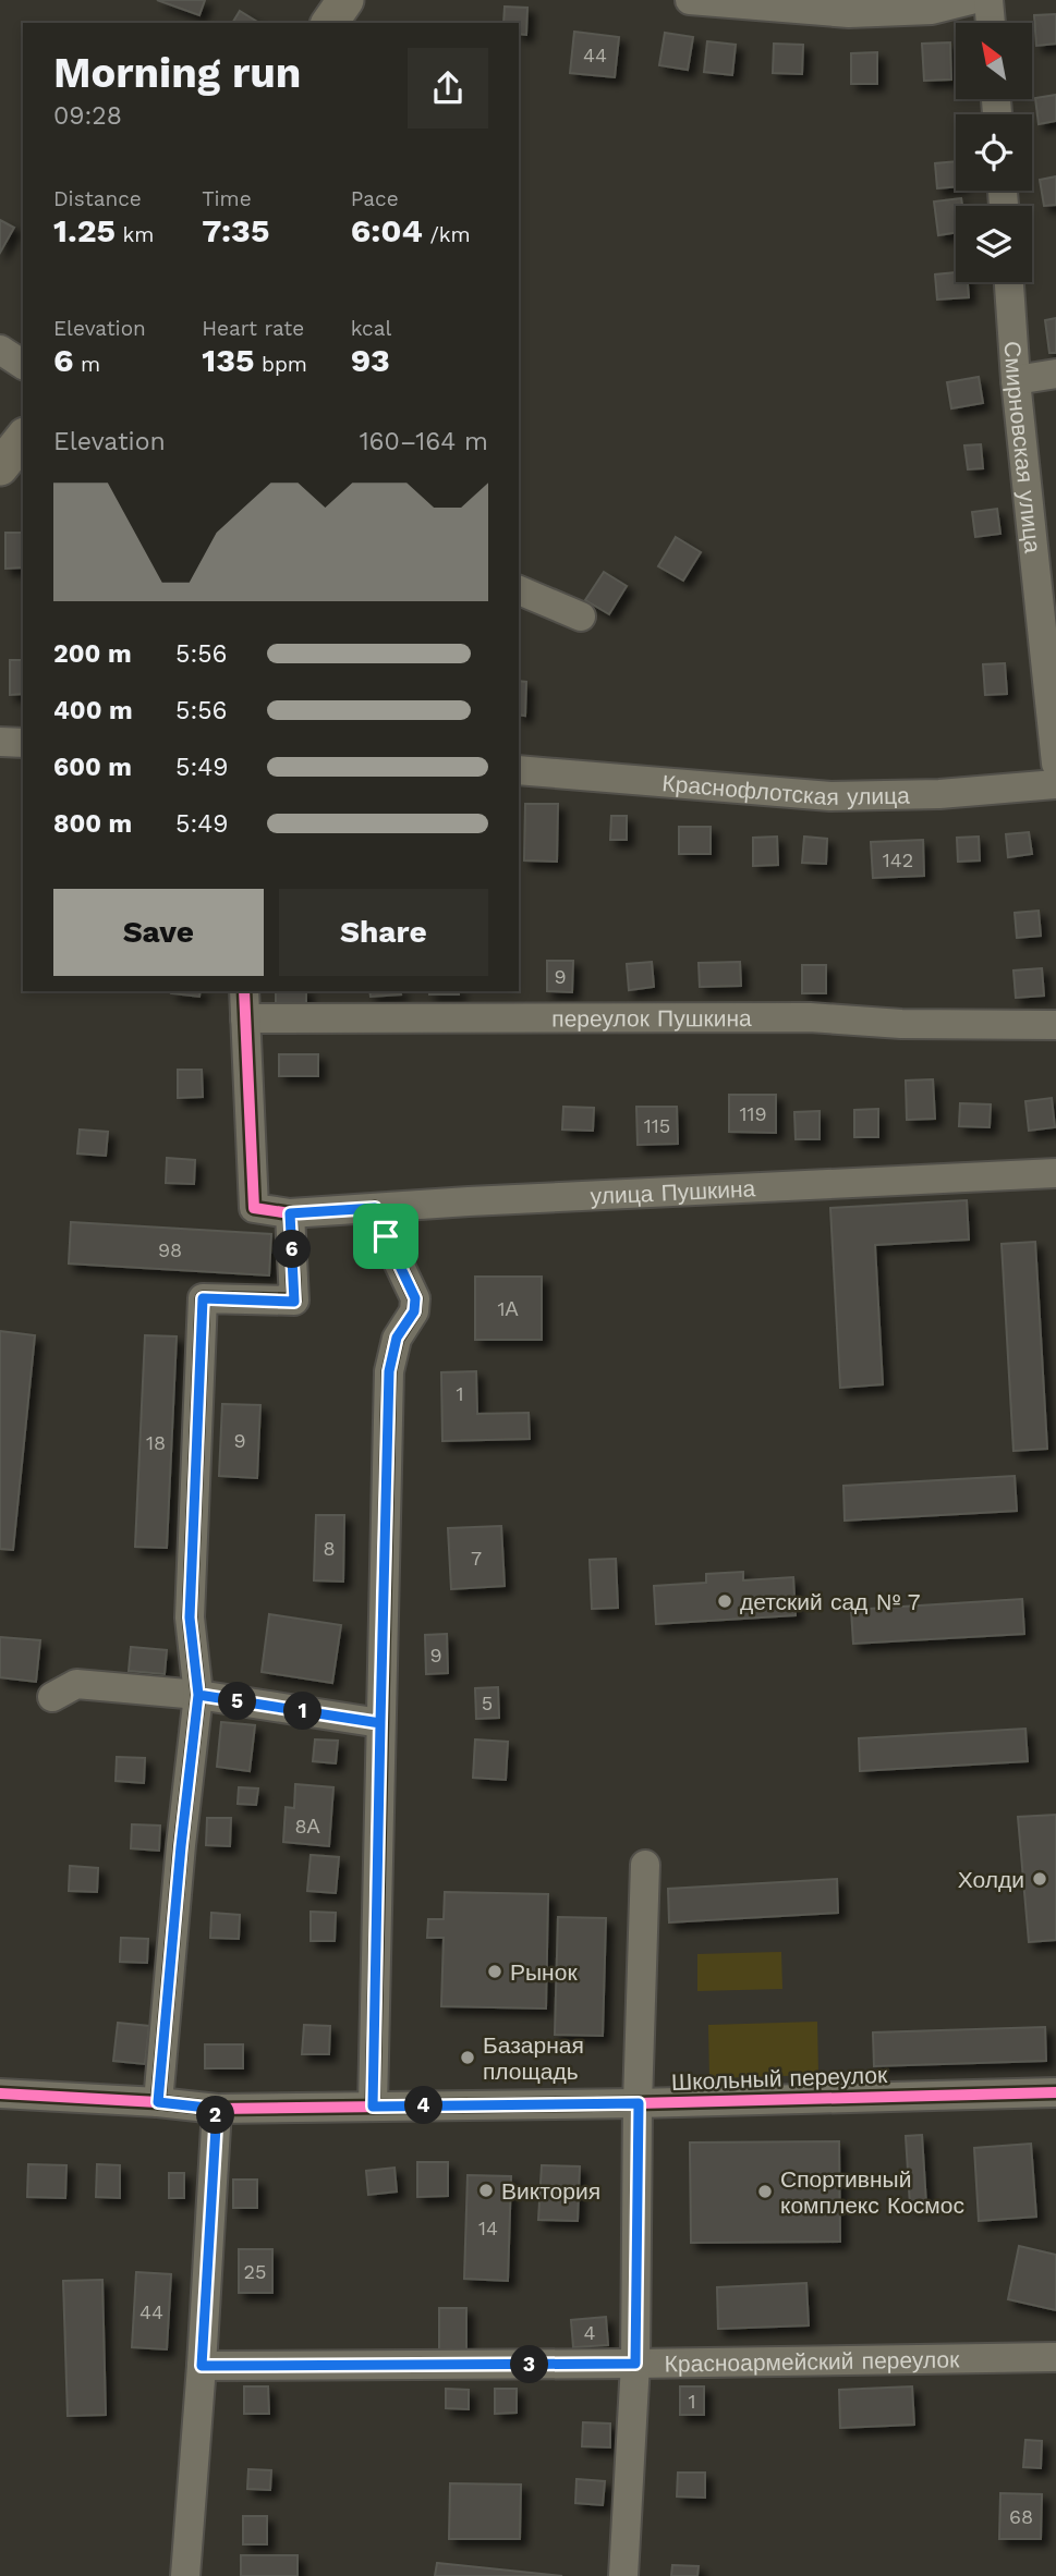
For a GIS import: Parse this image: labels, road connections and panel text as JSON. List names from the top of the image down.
{
  "streets": {
    "street": [
      "Смирновская улица",
      "Краснофлотская улица",
      "переулок Пушкина",
      "улица Пушкина",
      "Школьный переулок",
      "Красноармейский переулок"
    ]
  },
  "crossings": [
    ["переулок Пушкина", "улица Пушкина"]
  ],
  "places": [
    "детский сад № 7",
    "Холди",
    "Рынок",
    "Базарная площадь",
    "Виктория",
    "Спортивный комплекс Космос"
  ],
  "house_numbers": [
    "44",
    "142",
    "9",
    "119",
    "115",
    "98",
    "1А",
    "1",
    "9",
    "18",
    "8",
    "7",
    "9",
    "5",
    "8А",
    "14",
    "25",
    "44",
    "4",
    "1",
    "68"
  ],
  "north": "top left",
  "page": {
    "heading": ["Morning run", "09:28"],
    "stats": [
      ["Distance", "1.25 km"],
      ["Time", "7:35"],
      ["Pace", "6:04 /km"],
      ["Elevation", "6 m"],
      ["Heart rate", "135 bpm"],
      ["kcal", "93"]
    ],
    "chart": ["Elevation", "160–164 m"],
    "list": [
      {
        "name": "200 m",
        "note": "5:56"
      },
      {
        "name": "400 m",
        "note": "5:56"
      },
      {
        "name": "600 m",
        "note": "5:49"
      },
      {
        "name": "800 m",
        "note": "5:49"
      }
    ],
    "buttons": ["Save", "Share"],
    "pins": [
      "6",
      "5",
      "1",
      "4",
      "2",
      "3"
    ]
  }
}
